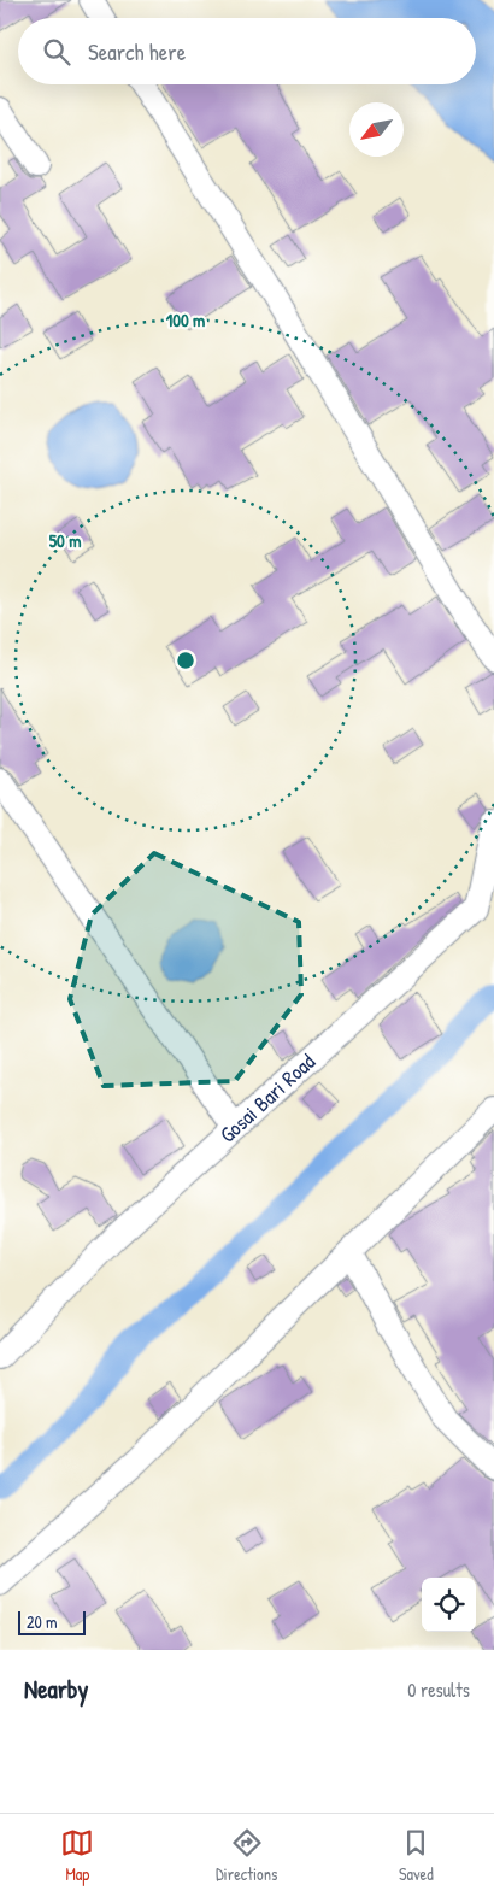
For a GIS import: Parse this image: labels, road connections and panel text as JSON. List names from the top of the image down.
{
  "streets": {
    "street": ["Gosai Bari Road"]
  },
  "scale_bar": "20 m",
  "north": "bottom left",
  "page": {
    "search": "Search here",
    "scale": "20 m",
    "heading": ["Nearby", "0 results"],
    "nav": ["Map", "Directions", "Saved"]
  },
  "rings": ["100 m", "50 m"]
}
